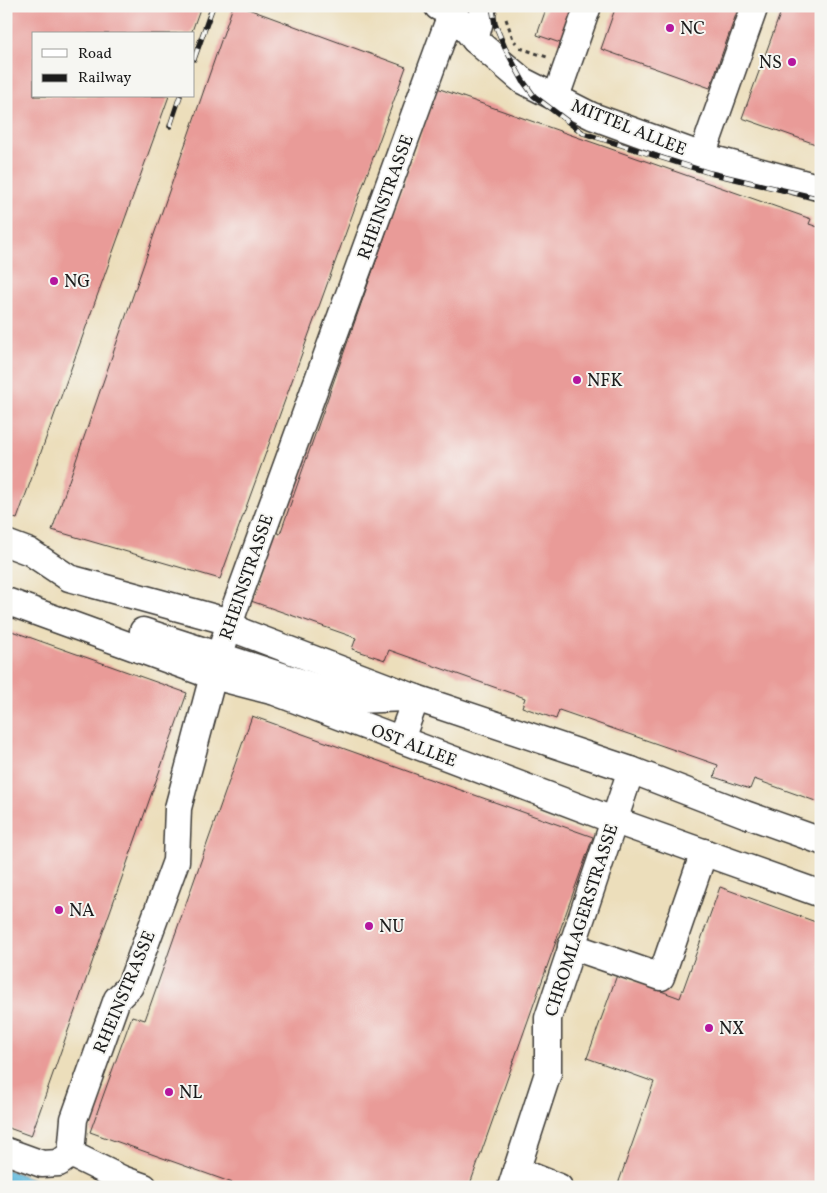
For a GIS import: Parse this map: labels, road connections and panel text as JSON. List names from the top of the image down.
{
  "streets": {
    "lane": [
      "MITTEL ALLEE",
      "RHEINSTRASSE",
      "OST ALLEE",
      "CHROMLAGERSTRASSE"
    ]
  },
  "crossings": [
    ["MITTEL ALLEE", "RHEINSTRASSE"],
    ["RHEINSTRASSE", "OST ALLEE"],
    ["OST ALLEE", "CHROMLAGERSTRASSE"]
  ],
  "places": [
    "NC",
    "NS",
    "NG",
    "NFK",
    "NA",
    "NU",
    "NX",
    "NL"
  ],
  "legend": ["Road", "Railway"]
}
